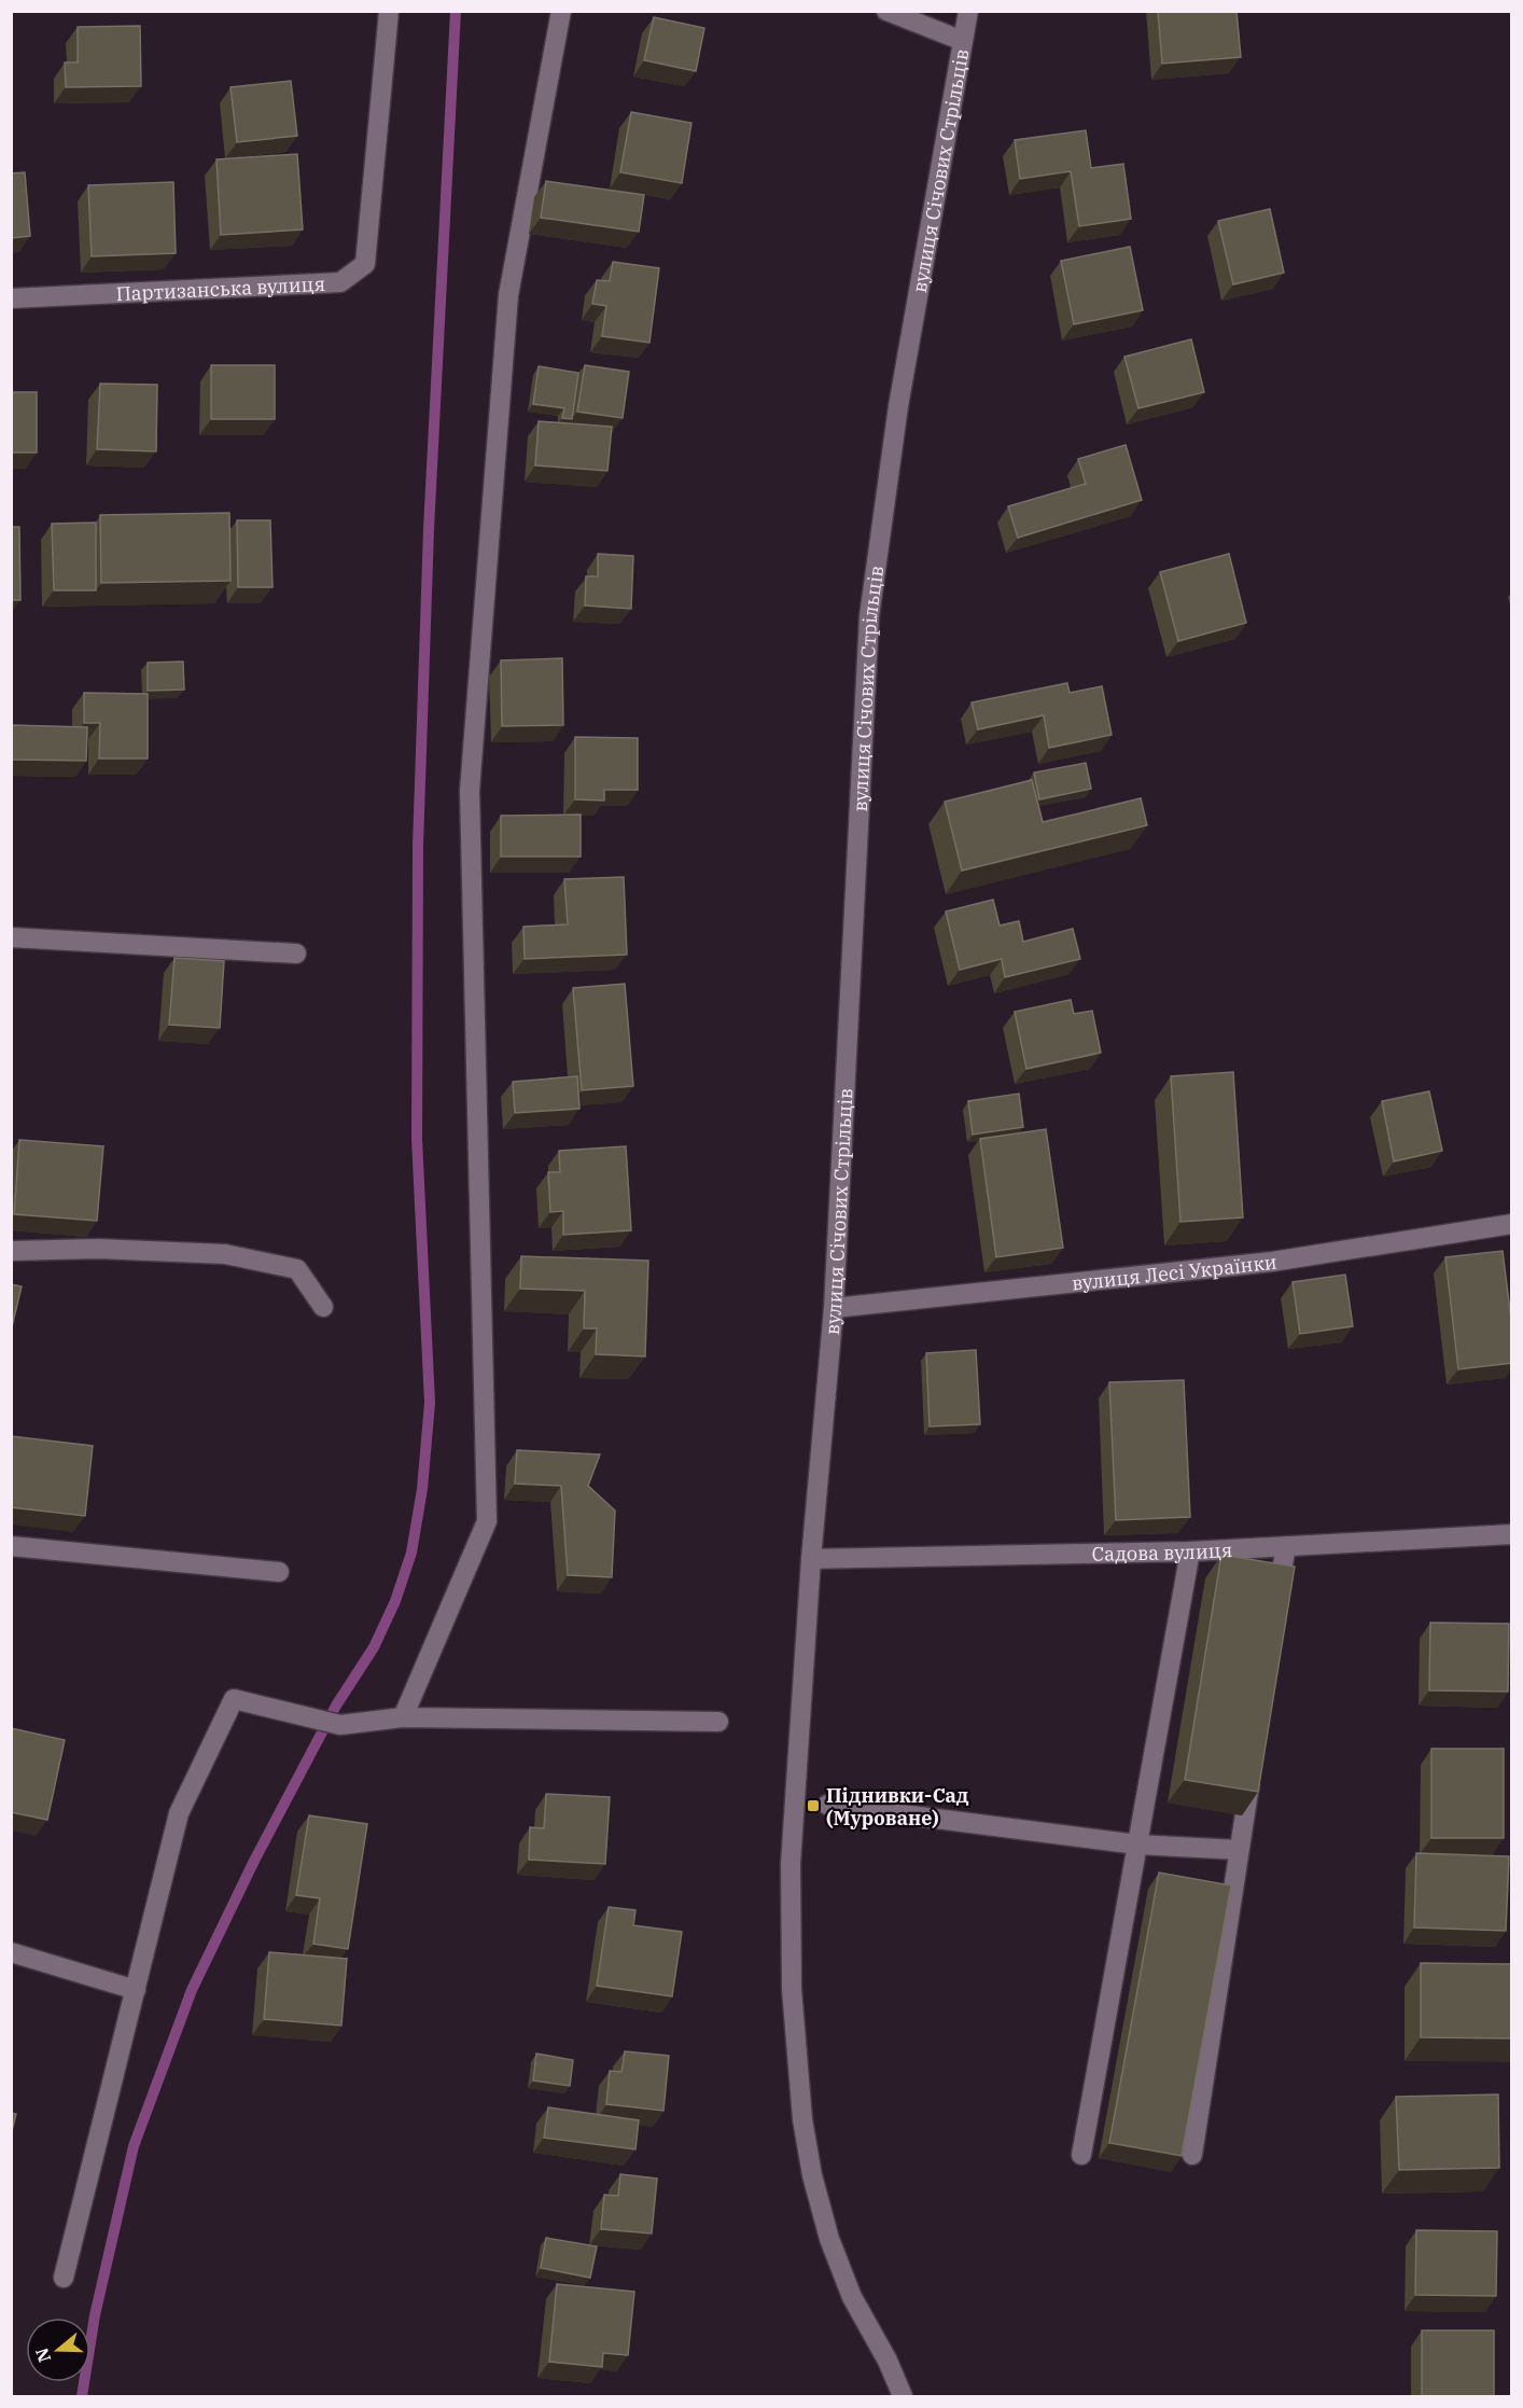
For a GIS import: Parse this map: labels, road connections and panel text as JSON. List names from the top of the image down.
{
  "streets": {
    "street": [
      "вулиця Січових Стрільців",
      "Партизанська вулиця",
      "вулиця Лесі Українки",
      "Садова вулиця"
    ]
  },
  "crossings": [
    ["вулиця Січових Стрільців", "вулиця Лесі Українки"],
    ["вулиця Січових Стрільців", "Садова вулиця"]
  ],
  "places": {
    "transit": ["Піднивки-Сад (Муроване)"]
  },
  "north": "left"
}
